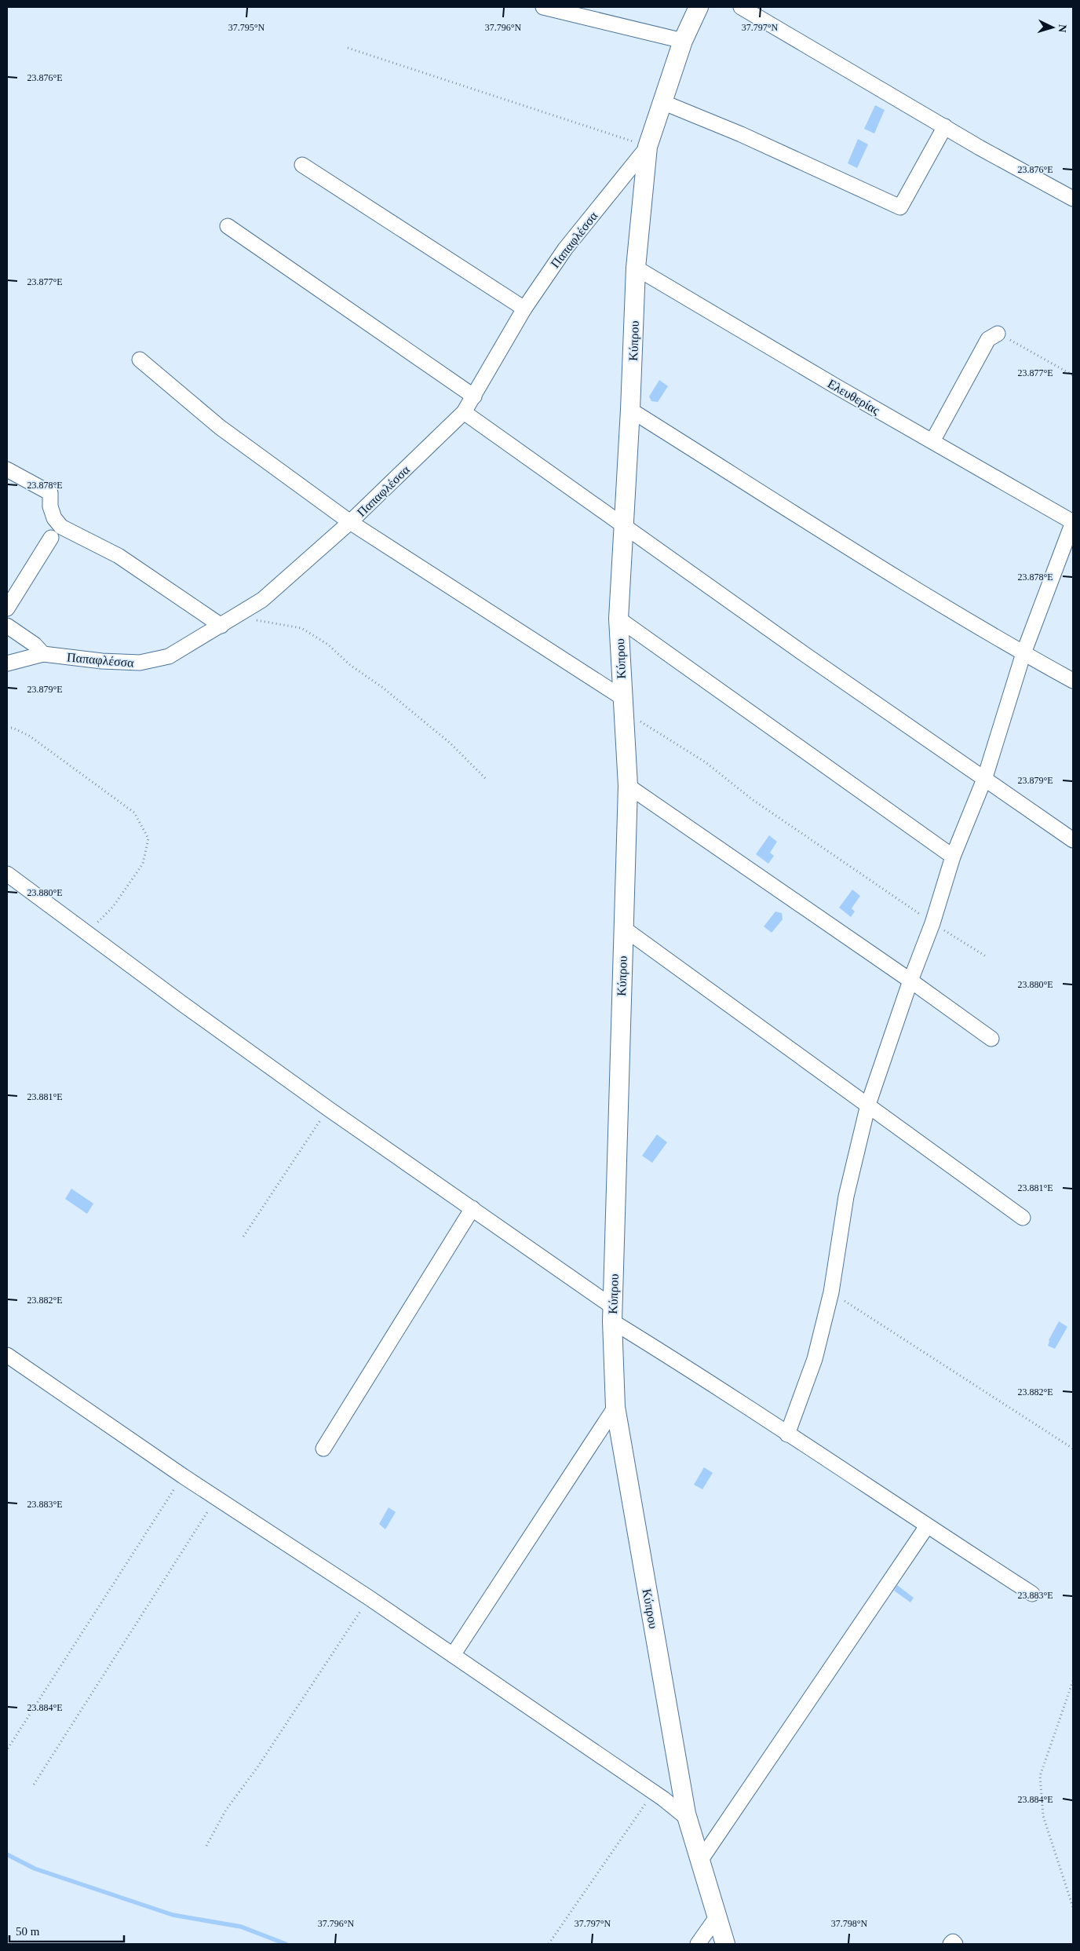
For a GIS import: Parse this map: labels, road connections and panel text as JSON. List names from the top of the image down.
{
  "streets": {
    "street": ["Παπαφλέσσα", "Κύπρου", "Ελευθερίας"]
  },
  "crossings": [
    ["Παπαφλέσσα", "Κύπρου"],
    ["Κύπρου", "Ελευθερίας"]
  ],
  "scale_bar": "50 m",
  "north": "right",
  "coordinates": [
    "37.795°N",
    "37.796°N",
    "37.797°N",
    "23.876°E",
    "23.877°E",
    "23.878°E",
    "23.879°E",
    "23.880°E",
    "23.881°E",
    "23.882°E",
    "23.883°E",
    "23.884°E",
    "37.798°N"
  ]
}
